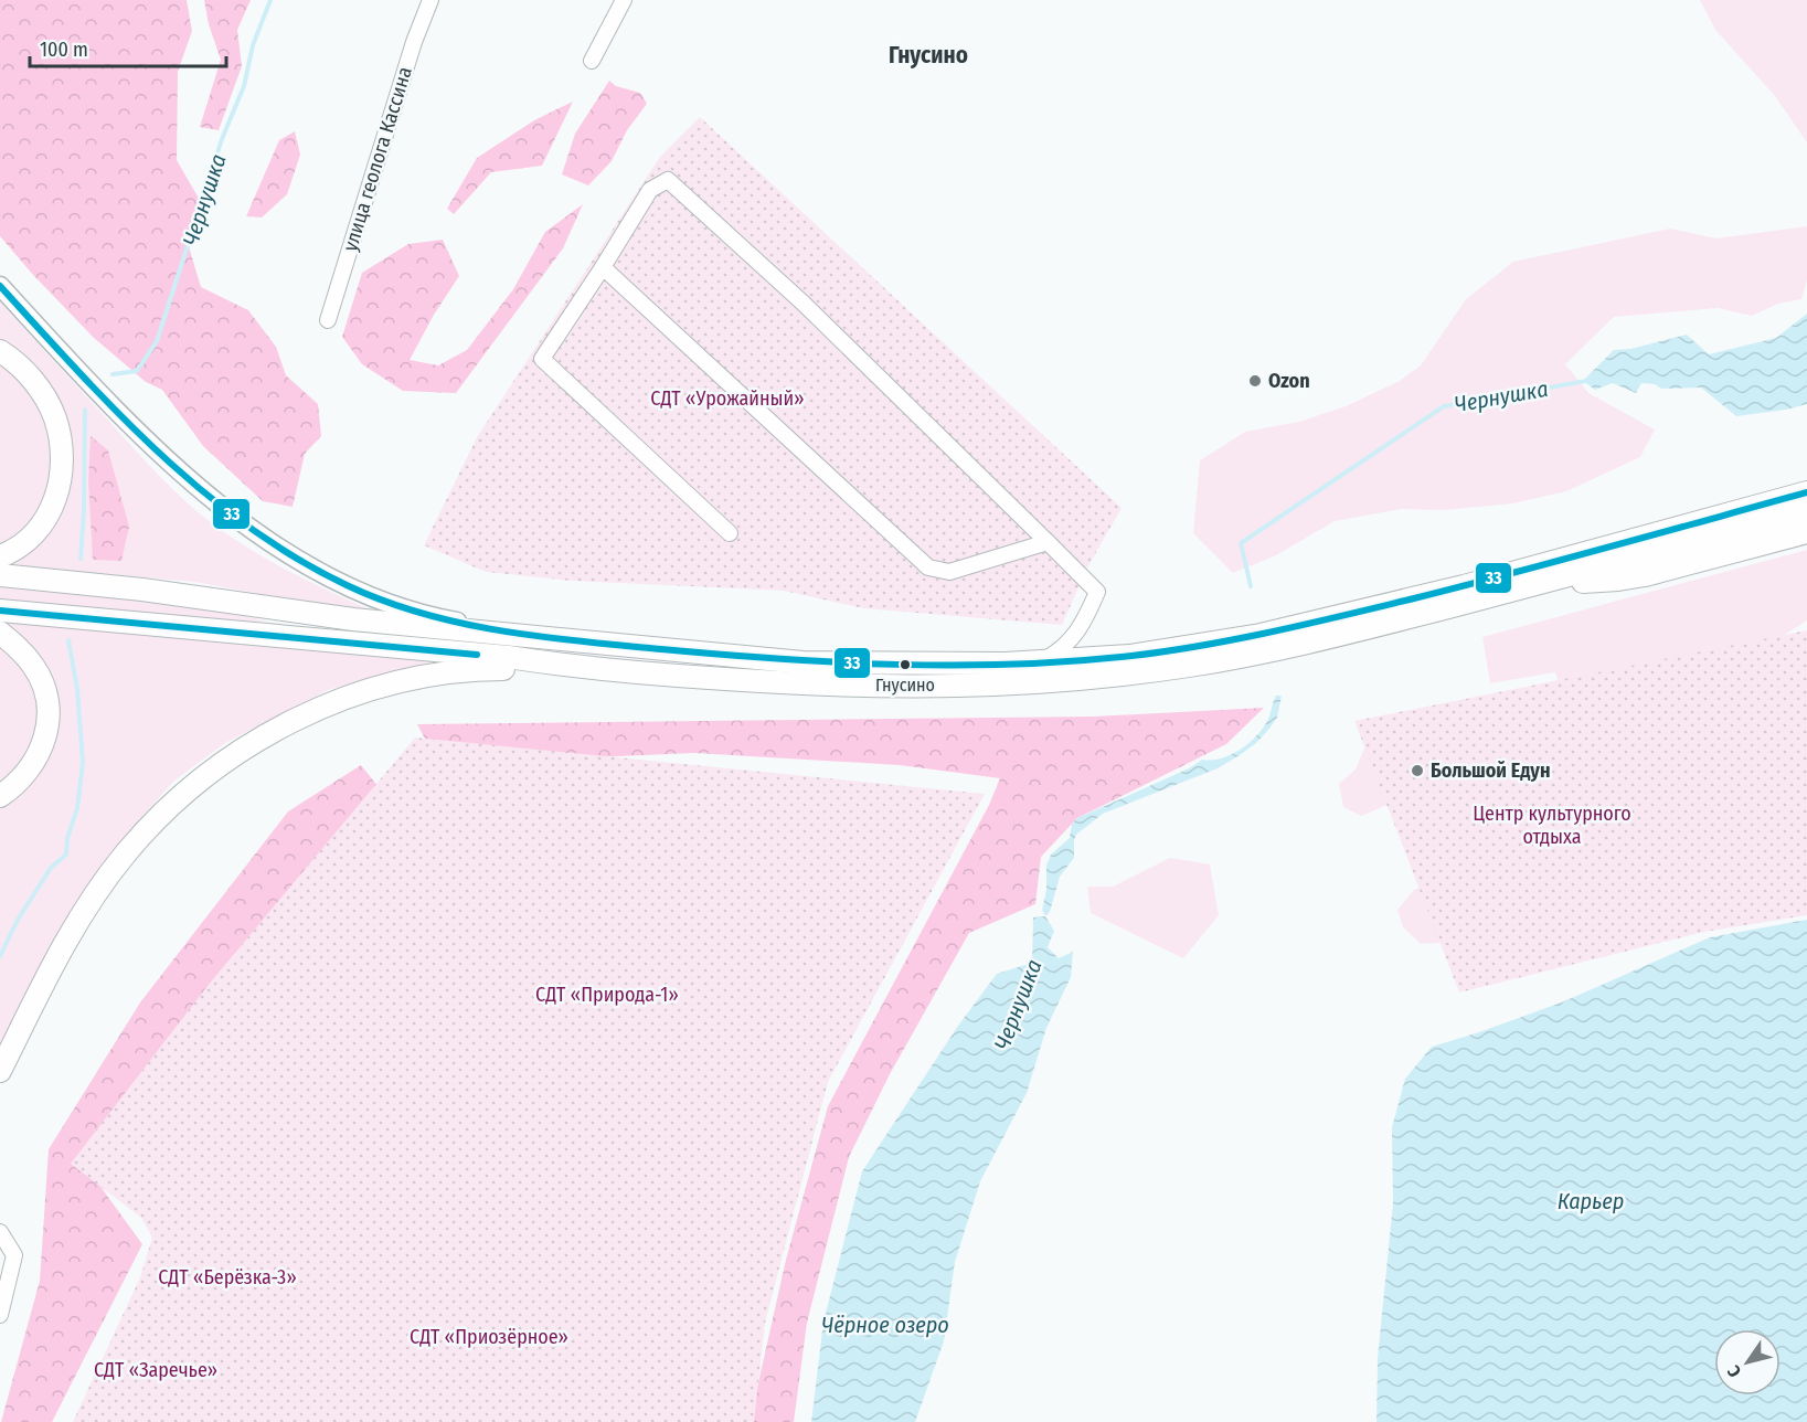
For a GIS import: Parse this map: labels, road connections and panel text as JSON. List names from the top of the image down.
{
  "streets": {
    "street": ["улица геолога Кассина"]
  },
  "districts": ["Гнусино"],
  "water": ["Чернушка", "Карьер", "Чёрное озеро"],
  "parks": [
    "СДТ «Урожайный»",
    "Центр культурного отдыха",
    "СДТ «Природа-1»",
    "СДТ «Берёзка-3»",
    "СДТ «Приозёрное»",
    "СДТ «Заречье»"
  ],
  "places": ["Ozon", "Гнусино", "Большой Едун"],
  "lines": ["transit line 33"],
  "scale_bar": "100 m",
  "north": "bottom left"
}
